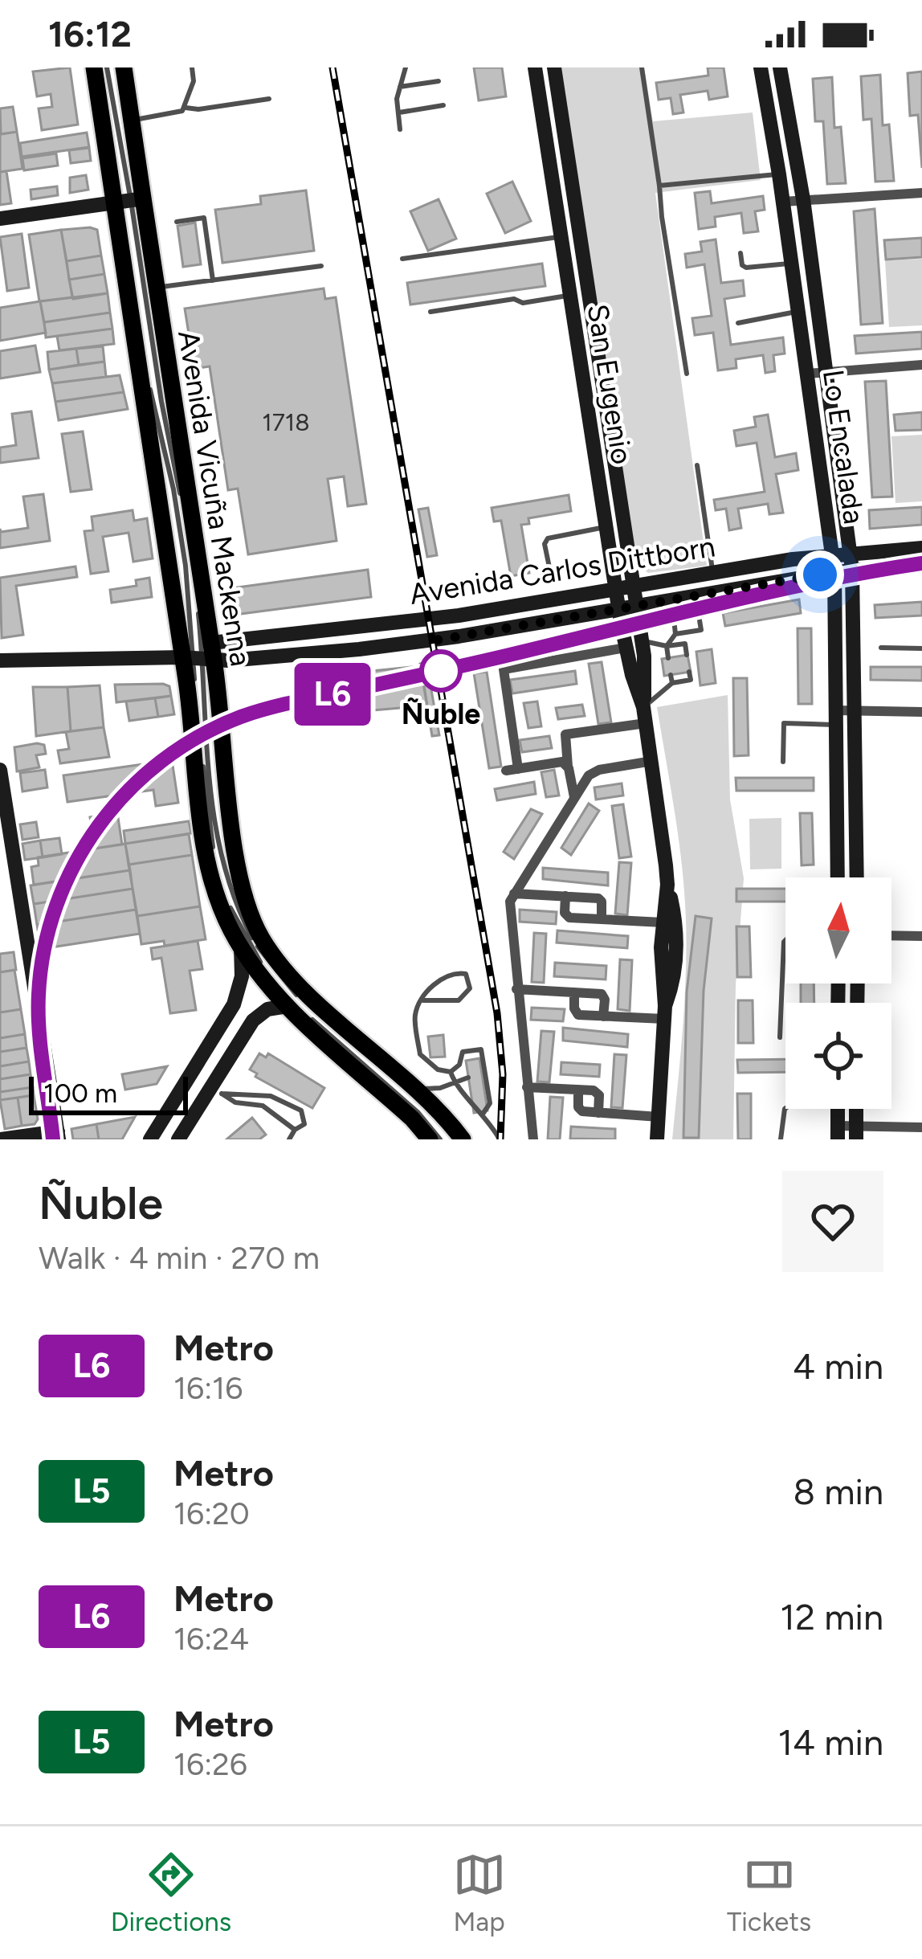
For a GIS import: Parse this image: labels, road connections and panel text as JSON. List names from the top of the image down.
{
  "streets": {
    "main road": [
      "San Eugenio",
      "Lo Encalada",
      "Avenida Vicuña Mackenna",
      "Avenida Carlos Dittborn"
    ]
  },
  "crossings": [
    ["San Eugenio", "Avenida Carlos Dittborn"],
    ["Lo Encalada", "Avenida Carlos Dittborn"],
    ["Avenida Vicuña Mackenna", "Avenida Carlos Dittborn"]
  ],
  "places": ["Ñuble"],
  "lines": ["metro line L6"],
  "house_numbers": ["1718"],
  "scale_bar": "100 m",
  "north": "top",
  "page": {
    "status": "16:12",
    "on_map": "L6",
    "scale": "100 m",
    "heading": ["Ñuble", "Walk · 4 min · 270 m"],
    "list": [
      {
        "mark": "L6",
        "name": "Metro",
        "note": "16:16",
        "value": "4 min"
      },
      {
        "mark": "L5",
        "name": "Metro",
        "note": "16:20",
        "value": "8 min"
      },
      {
        "mark": "L6",
        "name": "Metro",
        "note": "16:24",
        "value": "12 min"
      },
      {
        "mark": "L5",
        "name": "Metro",
        "note": "16:26",
        "value": "14 min"
      }
    ],
    "tabs": ["Directions", "Map", "Tickets"]
  }
}
